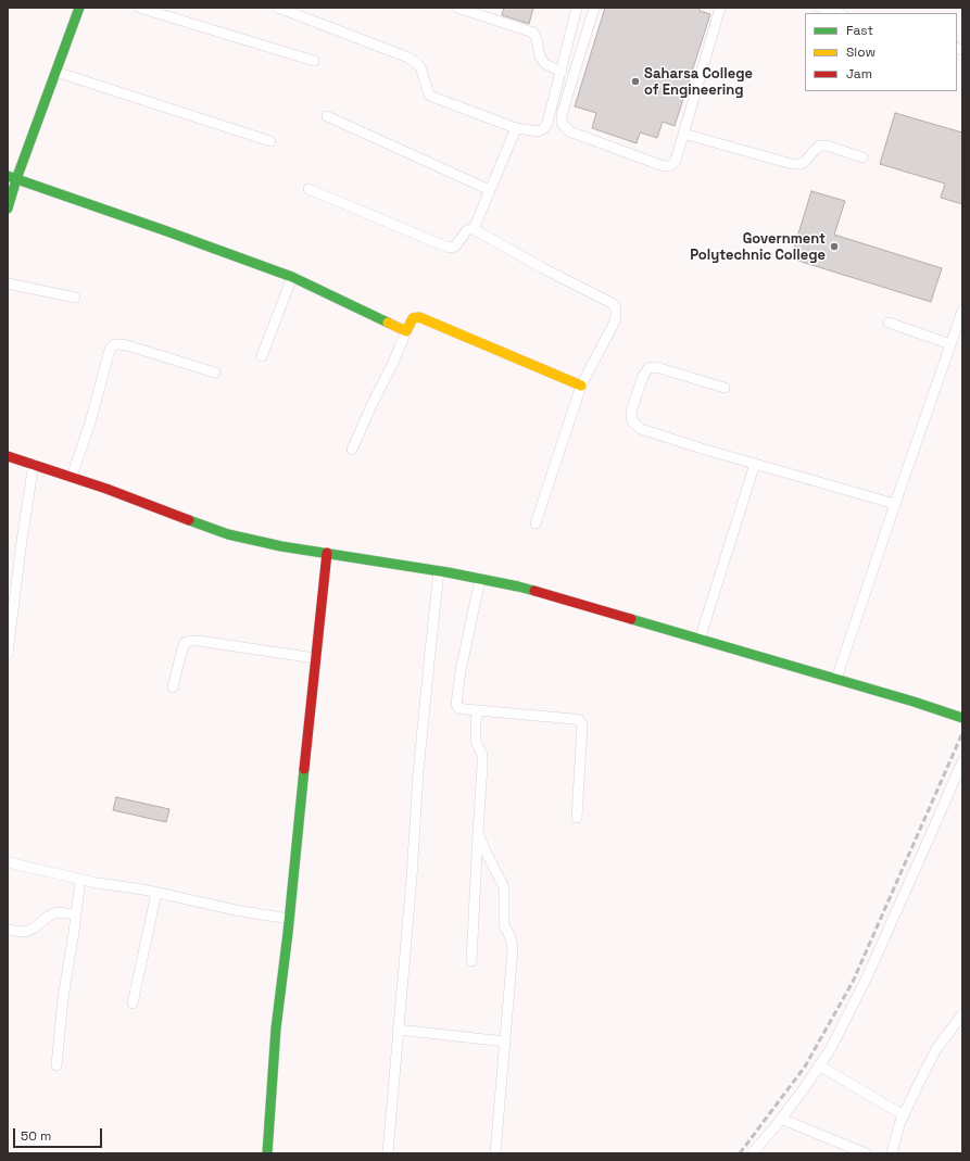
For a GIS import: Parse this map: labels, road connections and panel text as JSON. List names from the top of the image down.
{
  "places": ["Saharsa College of Engineering", "Government Polytechnic College"],
  "legend": ["Fast", "Slow", "Jam"],
  "scale_bar": "50 m"
}
